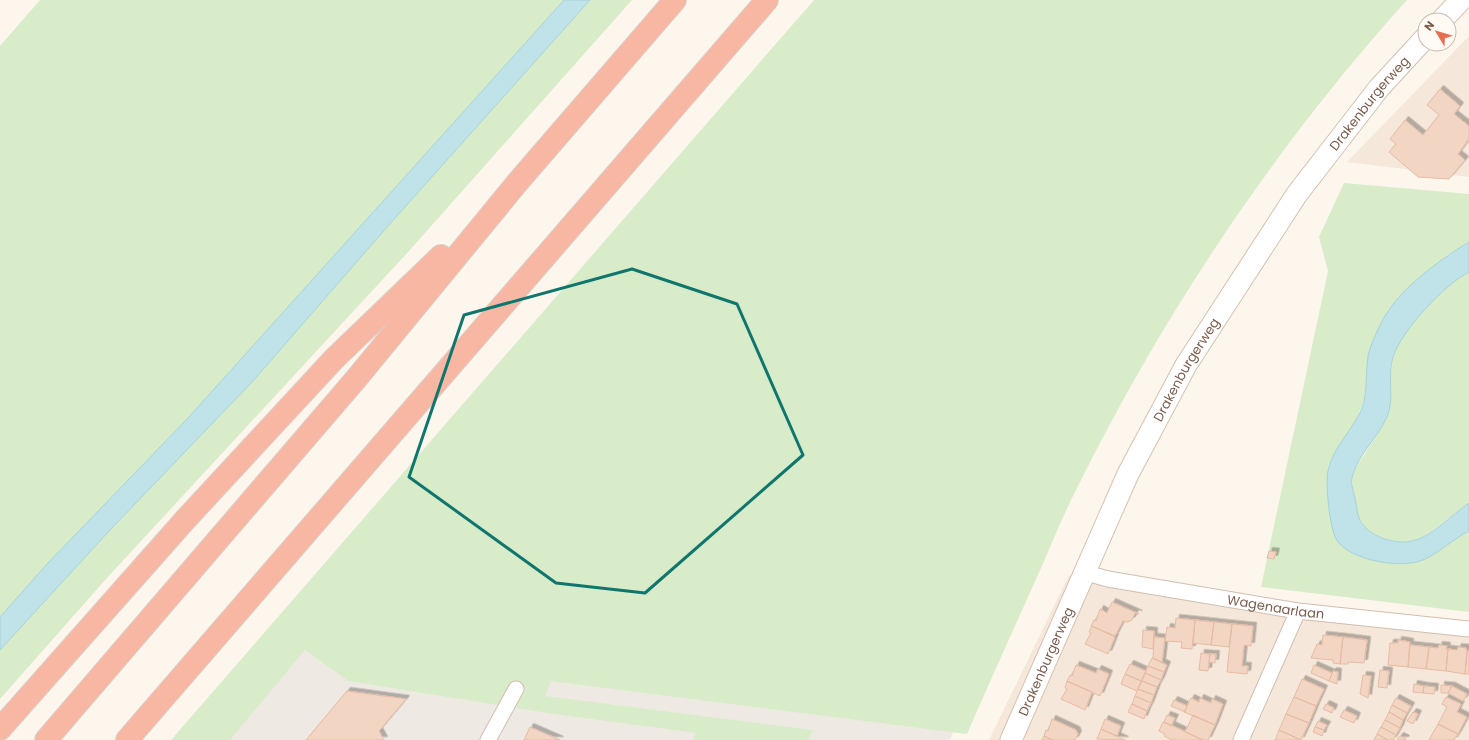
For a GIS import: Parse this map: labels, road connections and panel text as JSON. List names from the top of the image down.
{
  "streets": {
    "main road": ["Drakenburgerweg"],
    "street": ["Wagenaarlaan"]
  },
  "crossings": [
    ["Drakenburgerweg", "Wagenaarlaan"]
  ],
  "north": "top left"
}
